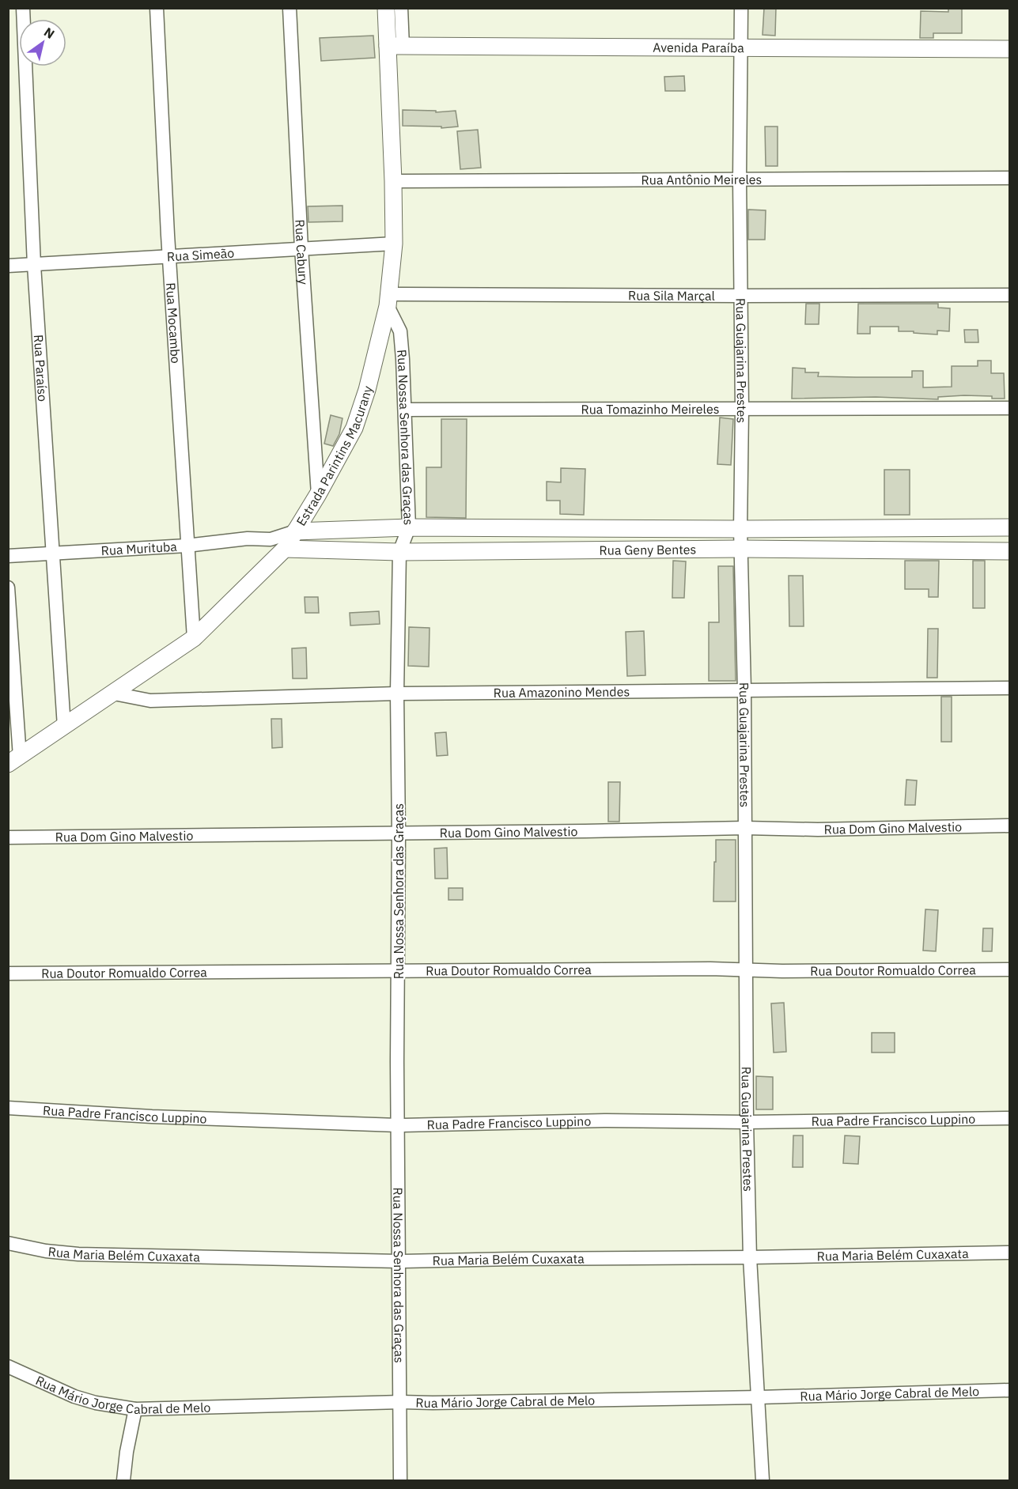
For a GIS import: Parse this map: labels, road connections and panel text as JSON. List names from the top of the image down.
{
  "streets": {
    "street": [
      "Avenida Paraíba",
      "Rua Antônio Meireles",
      "Rua Cabury",
      "Rua Simeão",
      "Rua Sila Marçal",
      "Rua Mocambo",
      "Rua Guajarina Prestes",
      "Rua Paraíso",
      "Rua Tomazinho Meireles",
      "Rua Nossa Senhora das Graças",
      "Estrada Parintins Macurany",
      "Rua Murituba",
      "Rua Geny Bentes",
      "Rua Amazonino Mendes",
      "Rua Dom Gino Malvestio",
      "Rua Doutor Romualdo Correa",
      "Rua Padre Francisco Luppino",
      "Rua Maria Belém Cuxaxata",
      "Rua Mário Jorge Cabral de Melo"
    ]
  },
  "crossings": [
    ["Avenida Paraíba", "Rua Guajarina Prestes"],
    ["Avenida Paraíba", "Estrada Parintins Macurany"],
    ["Rua Antônio Meireles", "Rua Guajarina Prestes"],
    ["Rua Antônio Meireles", "Estrada Parintins Macurany"],
    ["Rua Cabury", "Rua Simeão"],
    ["Rua Cabury", "Estrada Parintins Macurany"],
    ["Rua Simeão", "Rua Mocambo"],
    ["Rua Simeão", "Rua Paraíso"],
    ["Rua Simeão", "Estrada Parintins Macurany"],
    ["Rua Sila Marçal", "Rua Guajarina Prestes"],
    ["Rua Sila Marçal", "Rua Nossa Senhora das Graças"],
    ["Rua Sila Marçal", "Estrada Parintins Macurany"],
    ["Rua Mocambo", "Estrada Parintins Macurany"],
    ["Rua Mocambo", "Rua Murituba"],
    ["Rua Guajarina Prestes", "Rua Tomazinho Meireles"],
    ["Rua Guajarina Prestes", "Rua Geny Bentes"],
    ["Rua Guajarina Prestes", "Rua Amazonino Mendes"],
    ["Rua Guajarina Prestes", "Rua Dom Gino Malvestio"],
    ["Rua Guajarina Prestes", "Rua Doutor Romualdo Correa"],
    ["Rua Guajarina Prestes", "Rua Padre Francisco Luppino"],
    ["Rua Guajarina Prestes", "Rua Maria Belém Cuxaxata"],
    ["Rua Guajarina Prestes", "Rua Mário Jorge Cabral de Melo"],
    ["Rua Paraíso", "Estrada Parintins Macurany"],
    ["Rua Paraíso", "Rua Murituba"],
    ["Rua Tomazinho Meireles", "Rua Nossa Senhora das Graças"],
    ["Rua Nossa Senhora das Graças", "Estrada Parintins Macurany"],
    ["Rua Nossa Senhora das Graças", "Rua Geny Bentes"],
    ["Rua Nossa Senhora das Graças", "Rua Amazonino Mendes"],
    ["Rua Nossa Senhora das Graças", "Rua Dom Gino Malvestio"],
    ["Rua Nossa Senhora das Graças", "Rua Doutor Romualdo Correa"],
    ["Rua Nossa Senhora das Graças", "Rua Padre Francisco Luppino"],
    ["Rua Nossa Senhora das Graças", "Rua Maria Belém Cuxaxata"],
    ["Rua Nossa Senhora das Graças", "Rua Mário Jorge Cabral de Melo"],
    ["Estrada Parintins Macurany", "Rua Murituba"],
    ["Estrada Parintins Macurany", "Rua Geny Bentes"],
    ["Estrada Parintins Macurany", "Rua Amazonino Mendes"],
    ["Rua Murituba", "Rua Geny Bentes"]
  ],
  "north": "top right"
}
